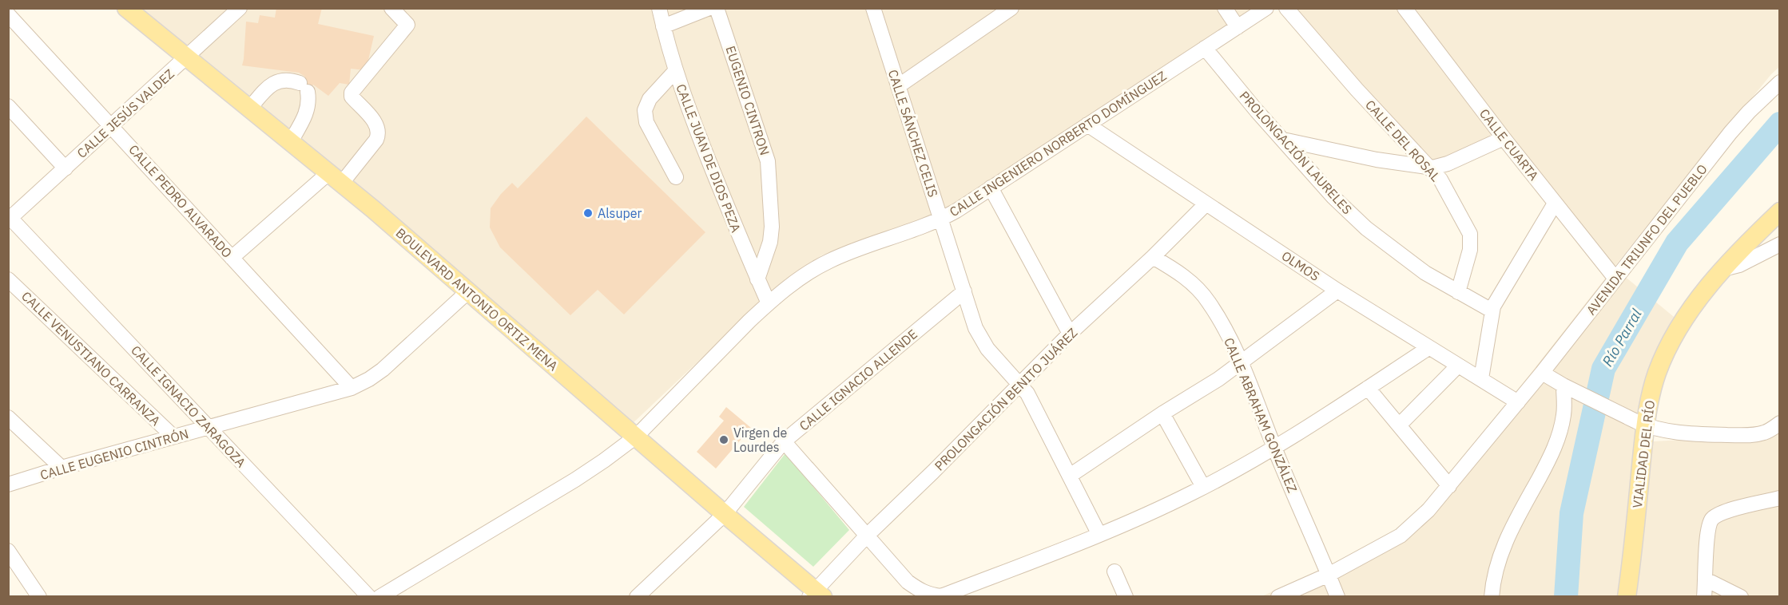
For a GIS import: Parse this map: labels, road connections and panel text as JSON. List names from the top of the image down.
{
  "streets": {
    "main road": ["BOULEVARD ANTONIO ORTIZ MENA", "VIALIDAD DEL RÍO"],
    "street": [
      "EUGENIO CINTRON",
      "CALLE JESÚS VALDEZ",
      "CALLE SÁNCHEZ CELIS",
      "CALLE DEL ROSAL",
      "CALLE INGENIERO NORBERTO DOMÍNGUEZ",
      "CALLE CUARTA",
      "PROLONGACIÓN LAURELES",
      "CALLE JUAN DE DIOS PEZA",
      "CALLE PEDRO ALVARADO",
      "AVENIDA TRIUNFO DEL PUEBLO",
      "OLMOS",
      "CALLE VENUSTIANO CARRANZA",
      "CALLE IGNACIO ALLENDE",
      "PROLONGACIÓN BENITO JUÁREZ",
      "CALLE IGNACIO ZARAGOZA",
      "CALLE ABRAHAM GONZÁLEZ",
      "CALLE EUGENIO CINTRÓN"
    ]
  },
  "crossings": [
    ["EUGENIO CINTRON", "CALLE JUAN DE DIOS PEZA"],
    ["CALLE JESÚS VALDEZ", "CALLE PEDRO ALVARADO"],
    ["CALLE JESÚS VALDEZ", "BOULEVARD ANTONIO ORTIZ MENA"],
    ["CALLE JESÚS VALDEZ", "CALLE IGNACIO ZARAGOZA"],
    ["CALLE SÁNCHEZ CELIS", "CALLE INGENIERO NORBERTO DOMÍNGUEZ"],
    ["CALLE SÁNCHEZ CELIS", "CALLE IGNACIO ALLENDE"],
    ["CALLE SÁNCHEZ CELIS", "PROLONGACIÓN BENITO JUÁREZ"],
    ["CALLE DEL ROSAL", "PROLONGACIÓN LAURELES"],
    ["CALLE INGENIERO NORBERTO DOMÍNGUEZ", "PROLONGACIÓN LAURELES"],
    ["CALLE INGENIERO NORBERTO DOMÍNGUEZ", "CALLE JUAN DE DIOS PEZA"],
    ["CALLE INGENIERO NORBERTO DOMÍNGUEZ", "OLMOS"],
    ["CALLE INGENIERO NORBERTO DOMÍNGUEZ", "BOULEVARD ANTONIO ORTIZ MENA"],
    ["CALLE CUARTA", "AVENIDA TRIUNFO DEL PUEBLO"],
    ["CALLE PEDRO ALVARADO", "CALLE EUGENIO CINTRÓN"],
    ["AVENIDA TRIUNFO DEL PUEBLO", "OLMOS"],
    ["AVENIDA TRIUNFO DEL PUEBLO", "CALLE ABRAHAM GONZÁLEZ"],
    ["OLMOS", "PROLONGACIÓN BENITO JUÁREZ"],
    ["BOULEVARD ANTONIO ORTIZ MENA", "CALLE IGNACIO ALLENDE"],
    ["BOULEVARD ANTONIO ORTIZ MENA", "PROLONGACIÓN BENITO JUÁREZ"],
    ["BOULEVARD ANTONIO ORTIZ MENA", "CALLE EUGENIO CINTRÓN"],
    ["CALLE VENUSTIANO CARRANZA", "CALLE EUGENIO CINTRÓN"],
    ["PROLONGACIÓN BENITO JUÁREZ", "CALLE ABRAHAM GONZÁLEZ"],
    ["CALLE IGNACIO ZARAGOZA", "CALLE EUGENIO CINTRÓN"]
  ],
  "water": ["Río Parral"],
  "places": ["Alsuper", "Virgen de Lourdes"]
}
